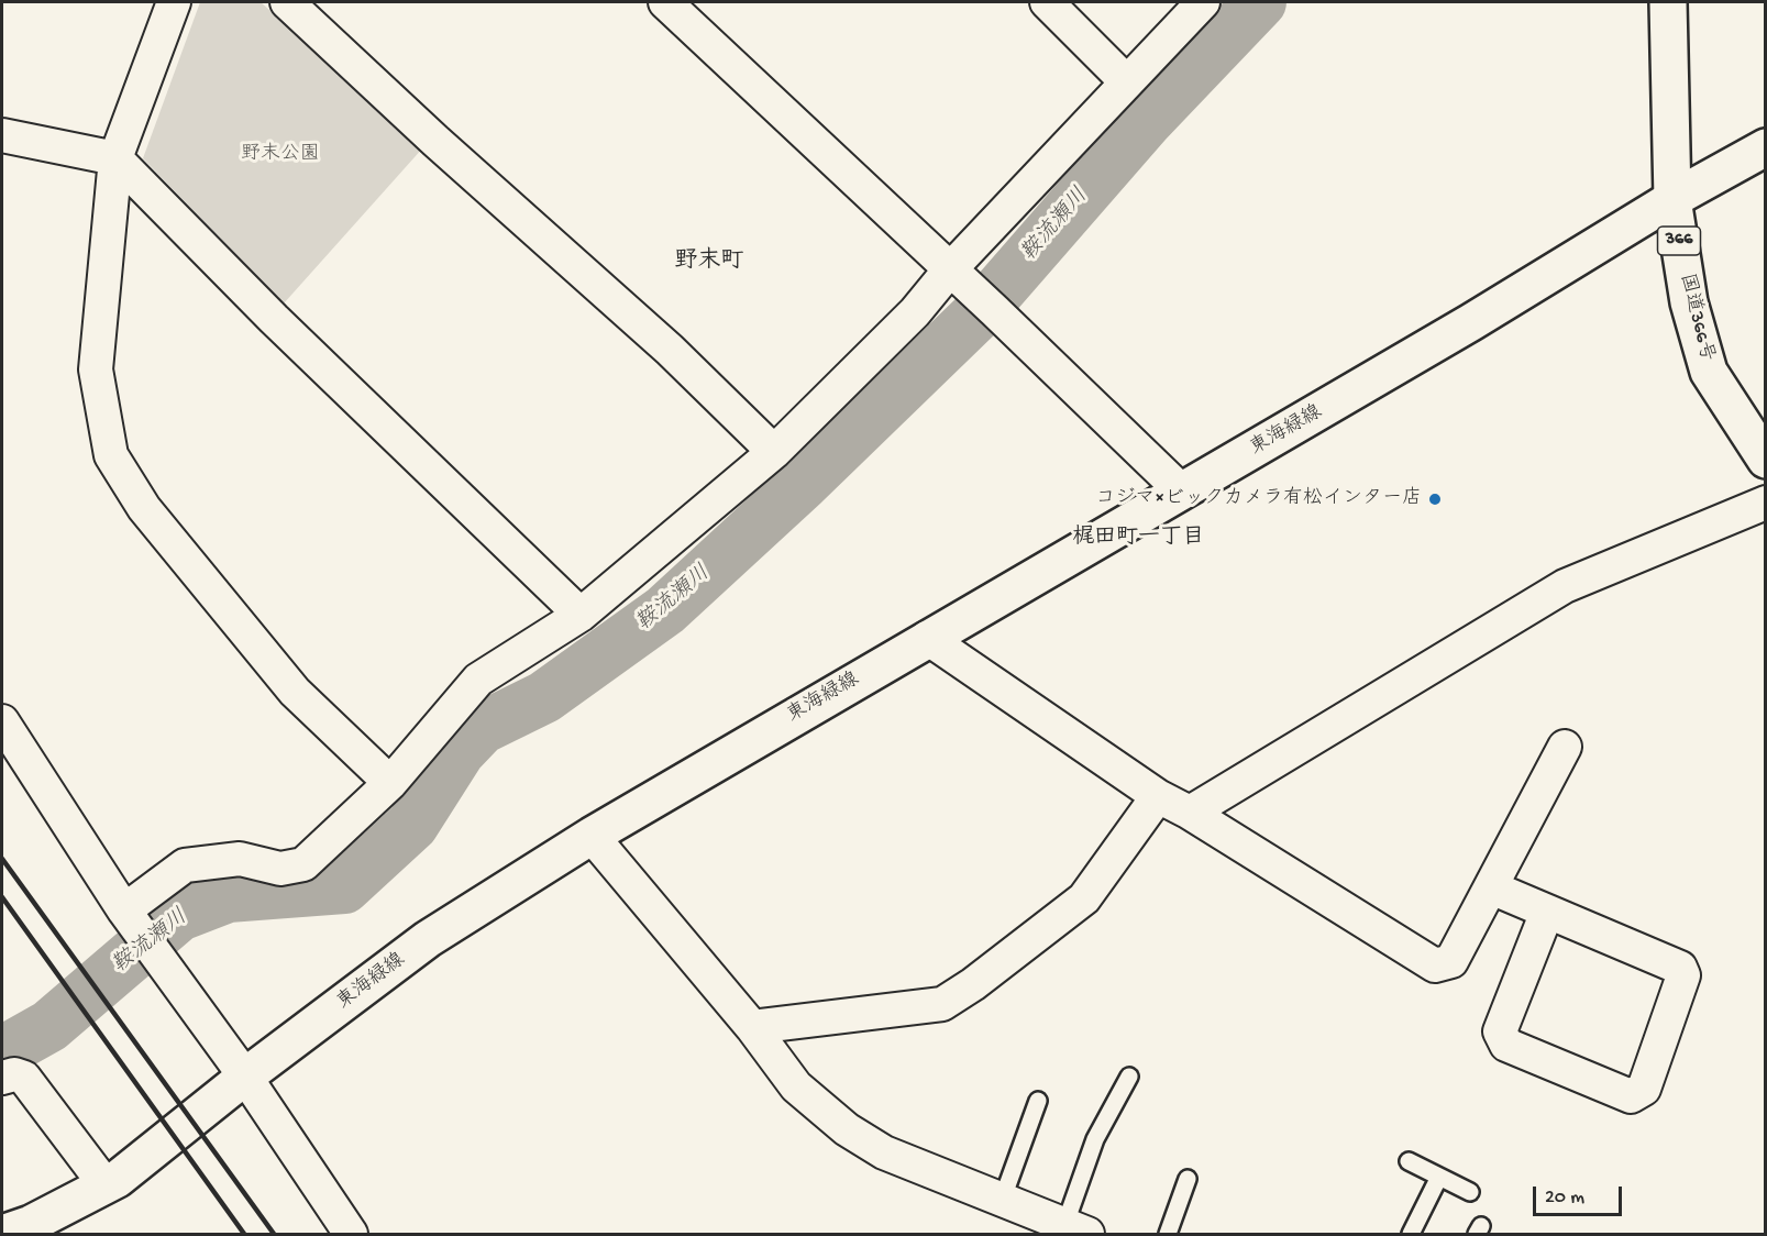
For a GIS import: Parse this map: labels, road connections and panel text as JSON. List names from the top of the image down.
{
  "streets": {
    "main road": ["366", "国道366号", "東海緑線"]
  },
  "crossings": [
    ["国道366号", "東海緑線"]
  ],
  "districts": ["野末町", "梶田町一丁目"],
  "water": ["鞍流瀬川"],
  "parks": ["野末公園"],
  "places": ["コジマ×ビックカメラ有松インター店"],
  "scale_bar": "20 m"
}
